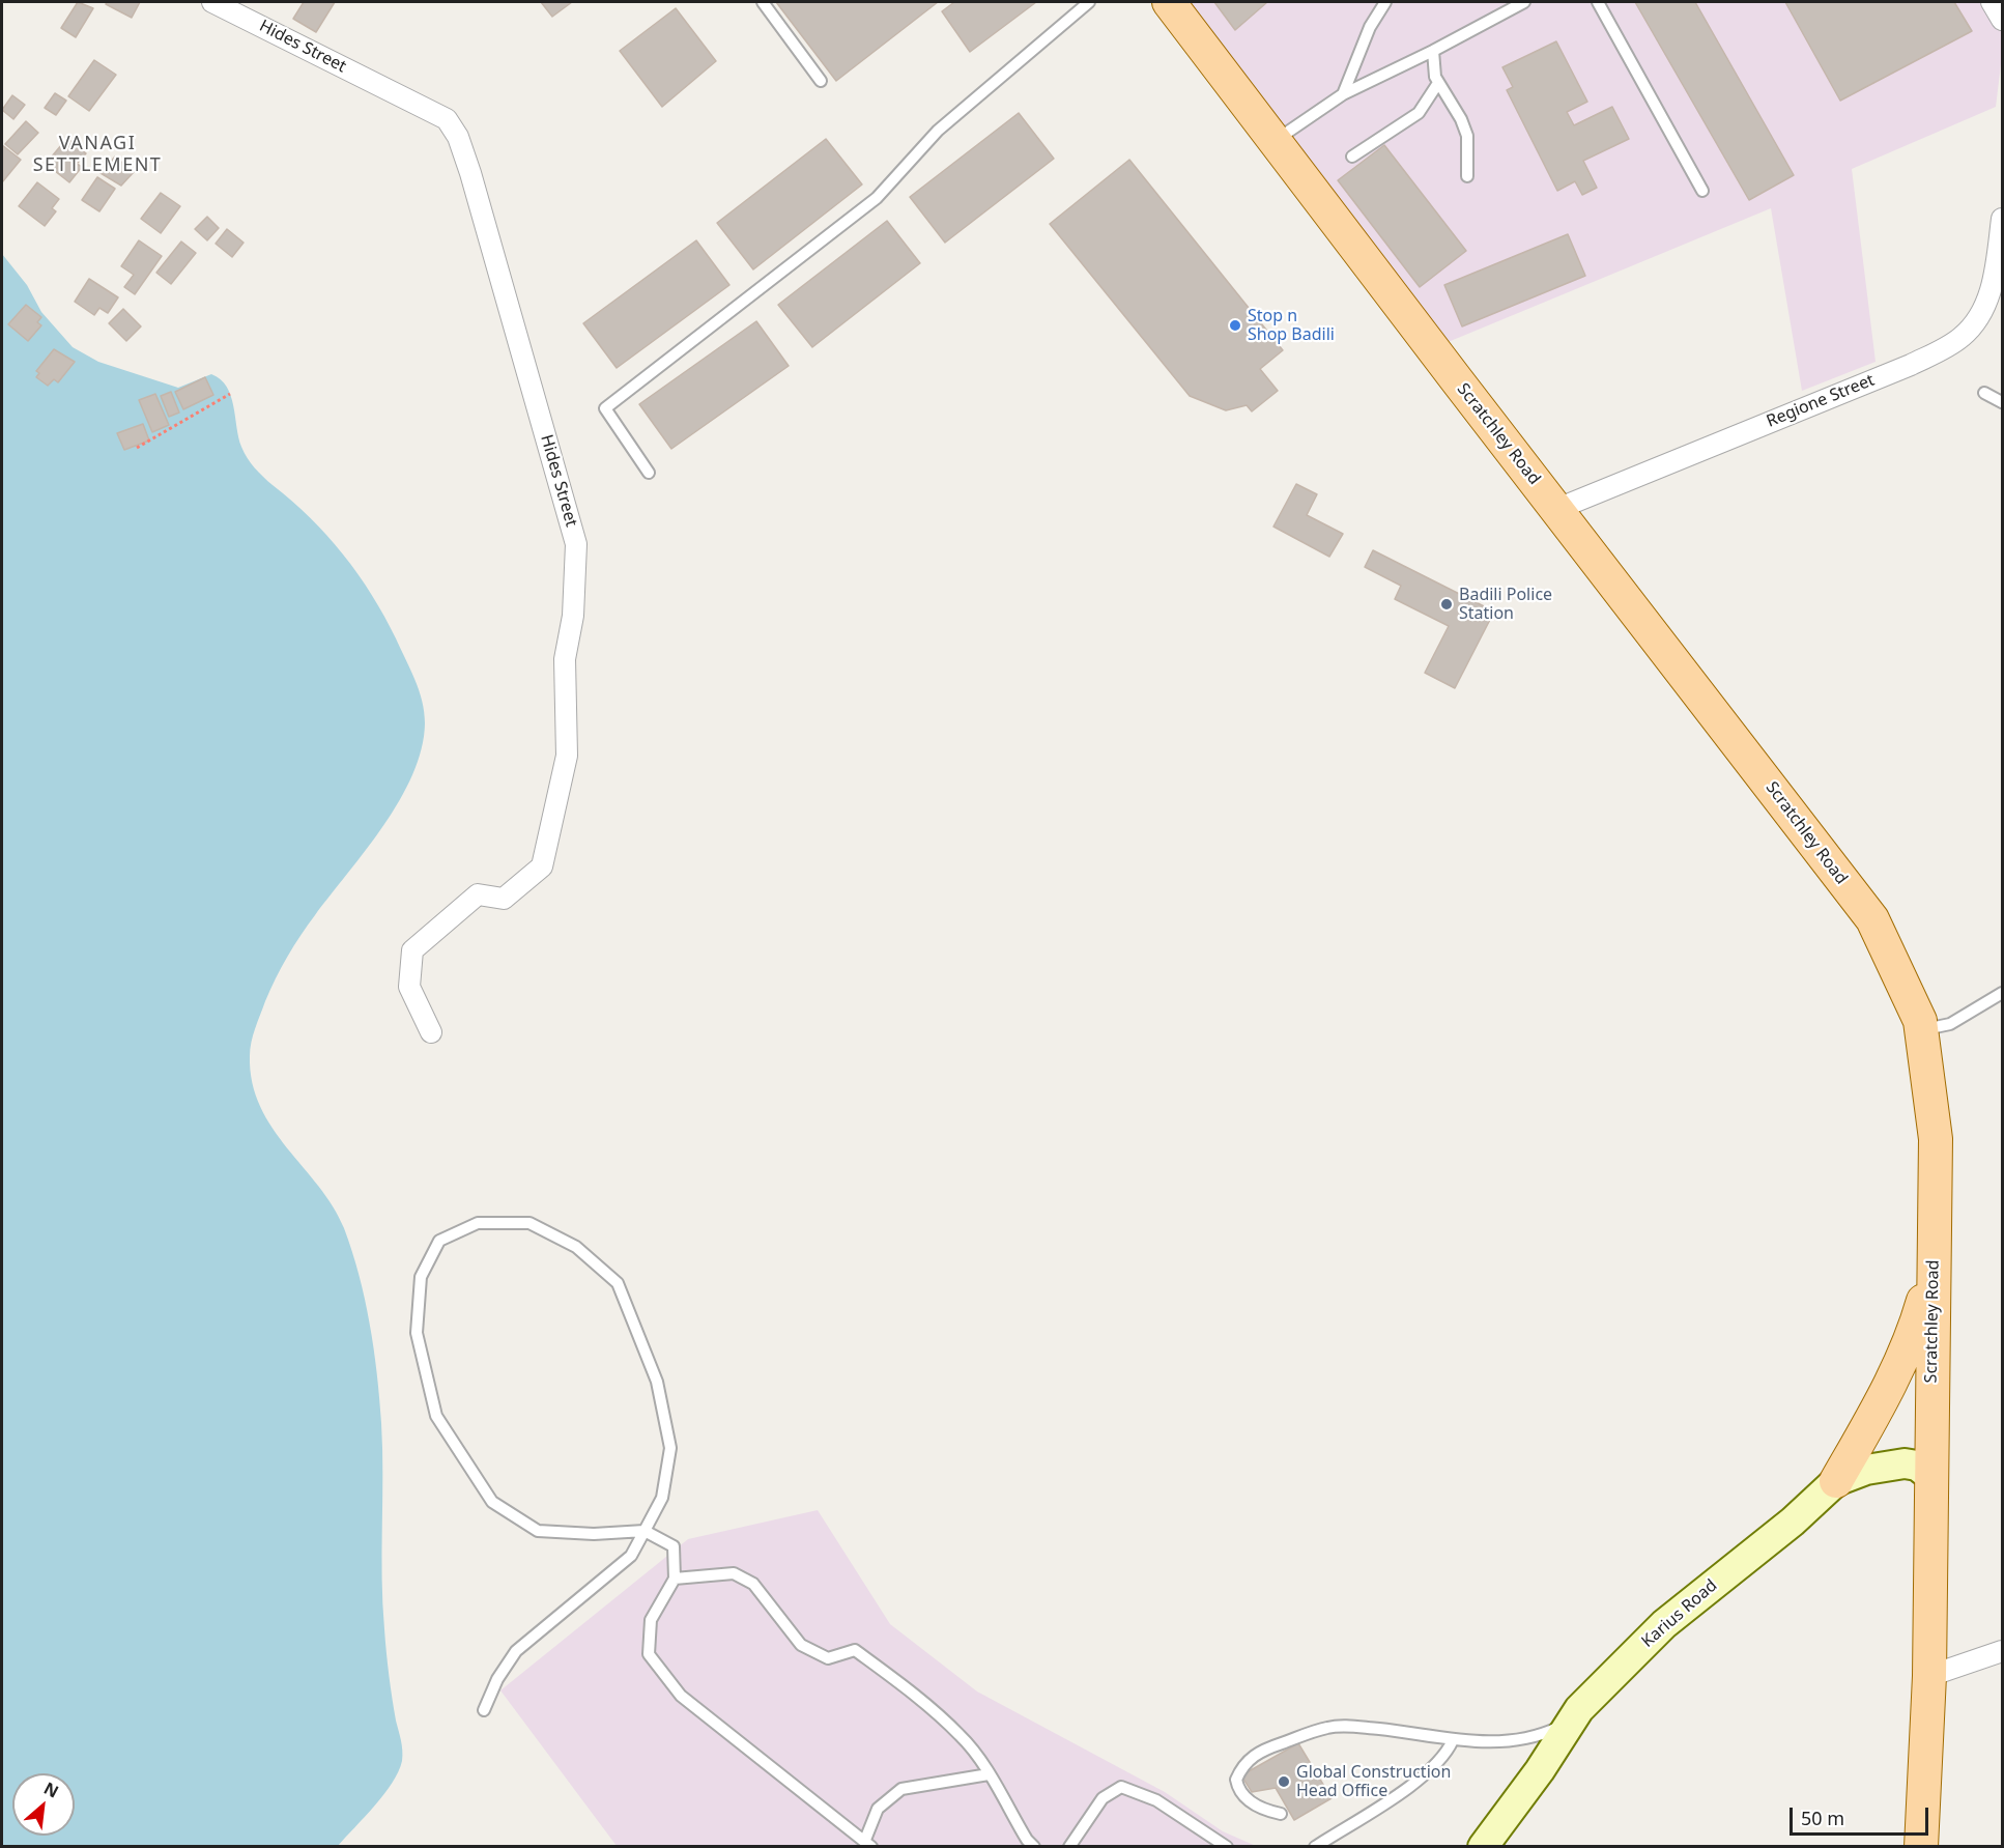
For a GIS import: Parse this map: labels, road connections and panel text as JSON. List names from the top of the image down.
{
  "streets": {
    "main road": ["Scratchley Road"],
    "street": ["Hides Street", "Regione Street", "Karius Road"]
  },
  "crossings": [
    ["Regione Street", "Scratchley Road"],
    ["Scratchley Road", "Karius Road"]
  ],
  "districts": ["VANAGI SETTLEMENT"],
  "places": ["Stop n Shop Badili", "Badili Police Station", "Global Construction Head Office"],
  "scale_bar": "50 m",
  "north": "top right"
}
